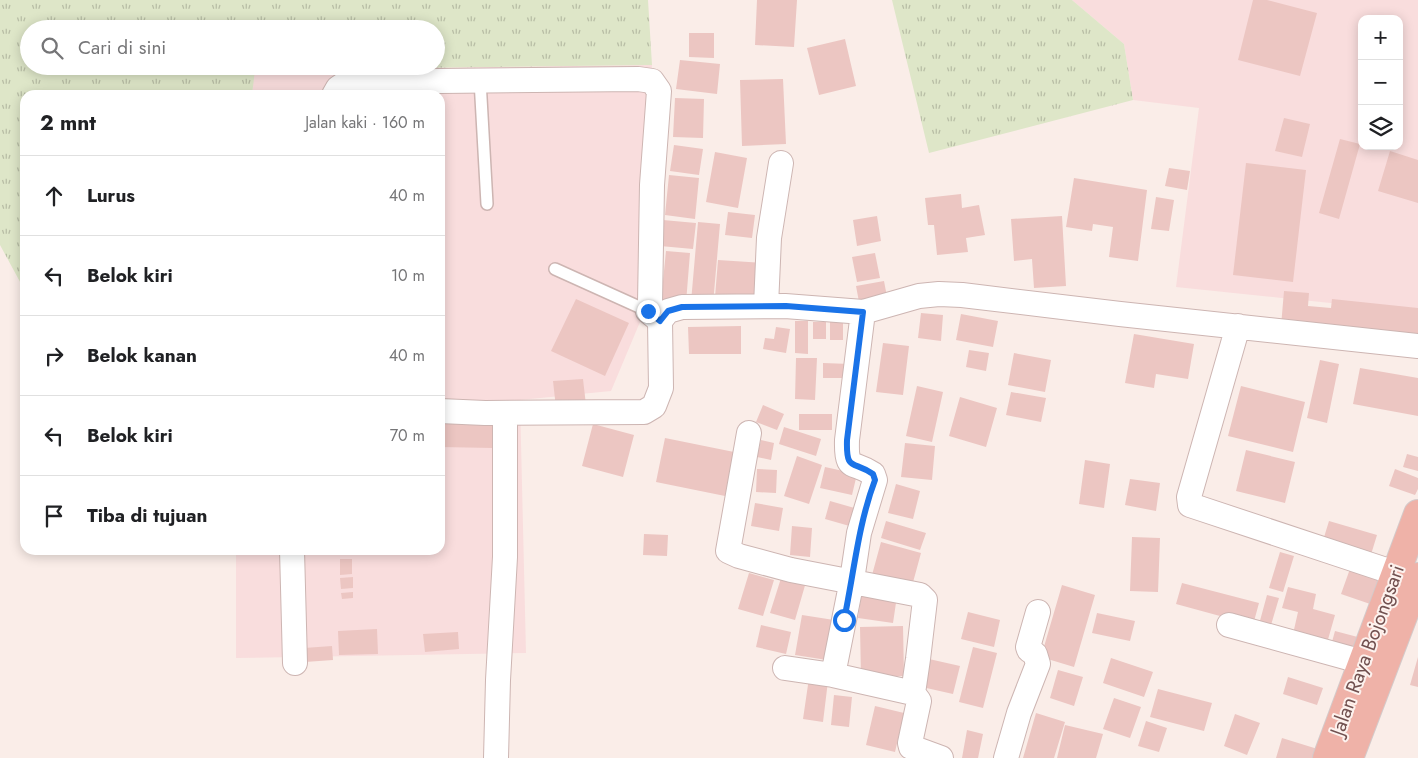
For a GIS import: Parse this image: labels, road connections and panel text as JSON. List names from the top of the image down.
{
  "streets": {
    "highway": ["Jalan Raya Bojongsari"]
  },
  "page": {
    "map_buttons": ["+", "−"],
    "search": "Cari di sini",
    "heading": ["2 mnt", "Jalan kaki · 160 m"],
    "list": [
      ["Lurus", "40 m"],
      ["Belok kiri", "10 m"],
      ["Belok kanan", "40 m"],
      ["Belok kiri", "70 m"],
      "Tiba di tujuan"
    ]
  }
}
